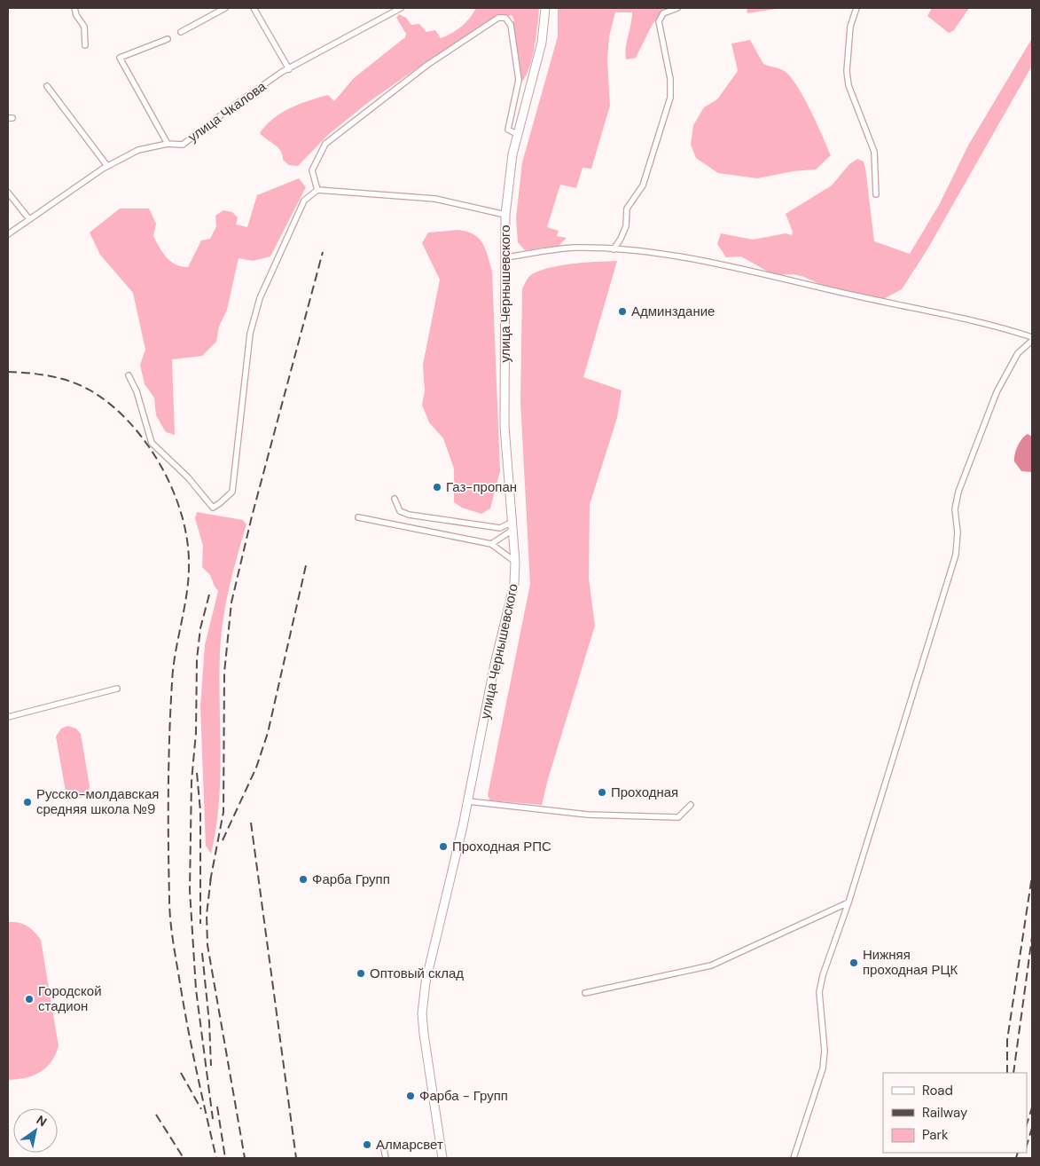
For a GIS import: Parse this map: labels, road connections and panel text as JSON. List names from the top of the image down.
{
  "streets": {
    "main road": ["улица Чернышевского"],
    "street": ["улица Чкалова"]
  },
  "places": [
    "Админздание",
    "Газ-пропан",
    "Проходная",
    "Русско-молдавская средняя школа №9",
    "Проходная РПС",
    "Фарба Групп",
    "Нижняя проходная РЦК",
    "Оптовый склад",
    "Городской стадион",
    "Фарба - Групп",
    "Алмарсвет"
  ],
  "legend": ["Road", "Railway", "Park"],
  "north": "top right"
}
